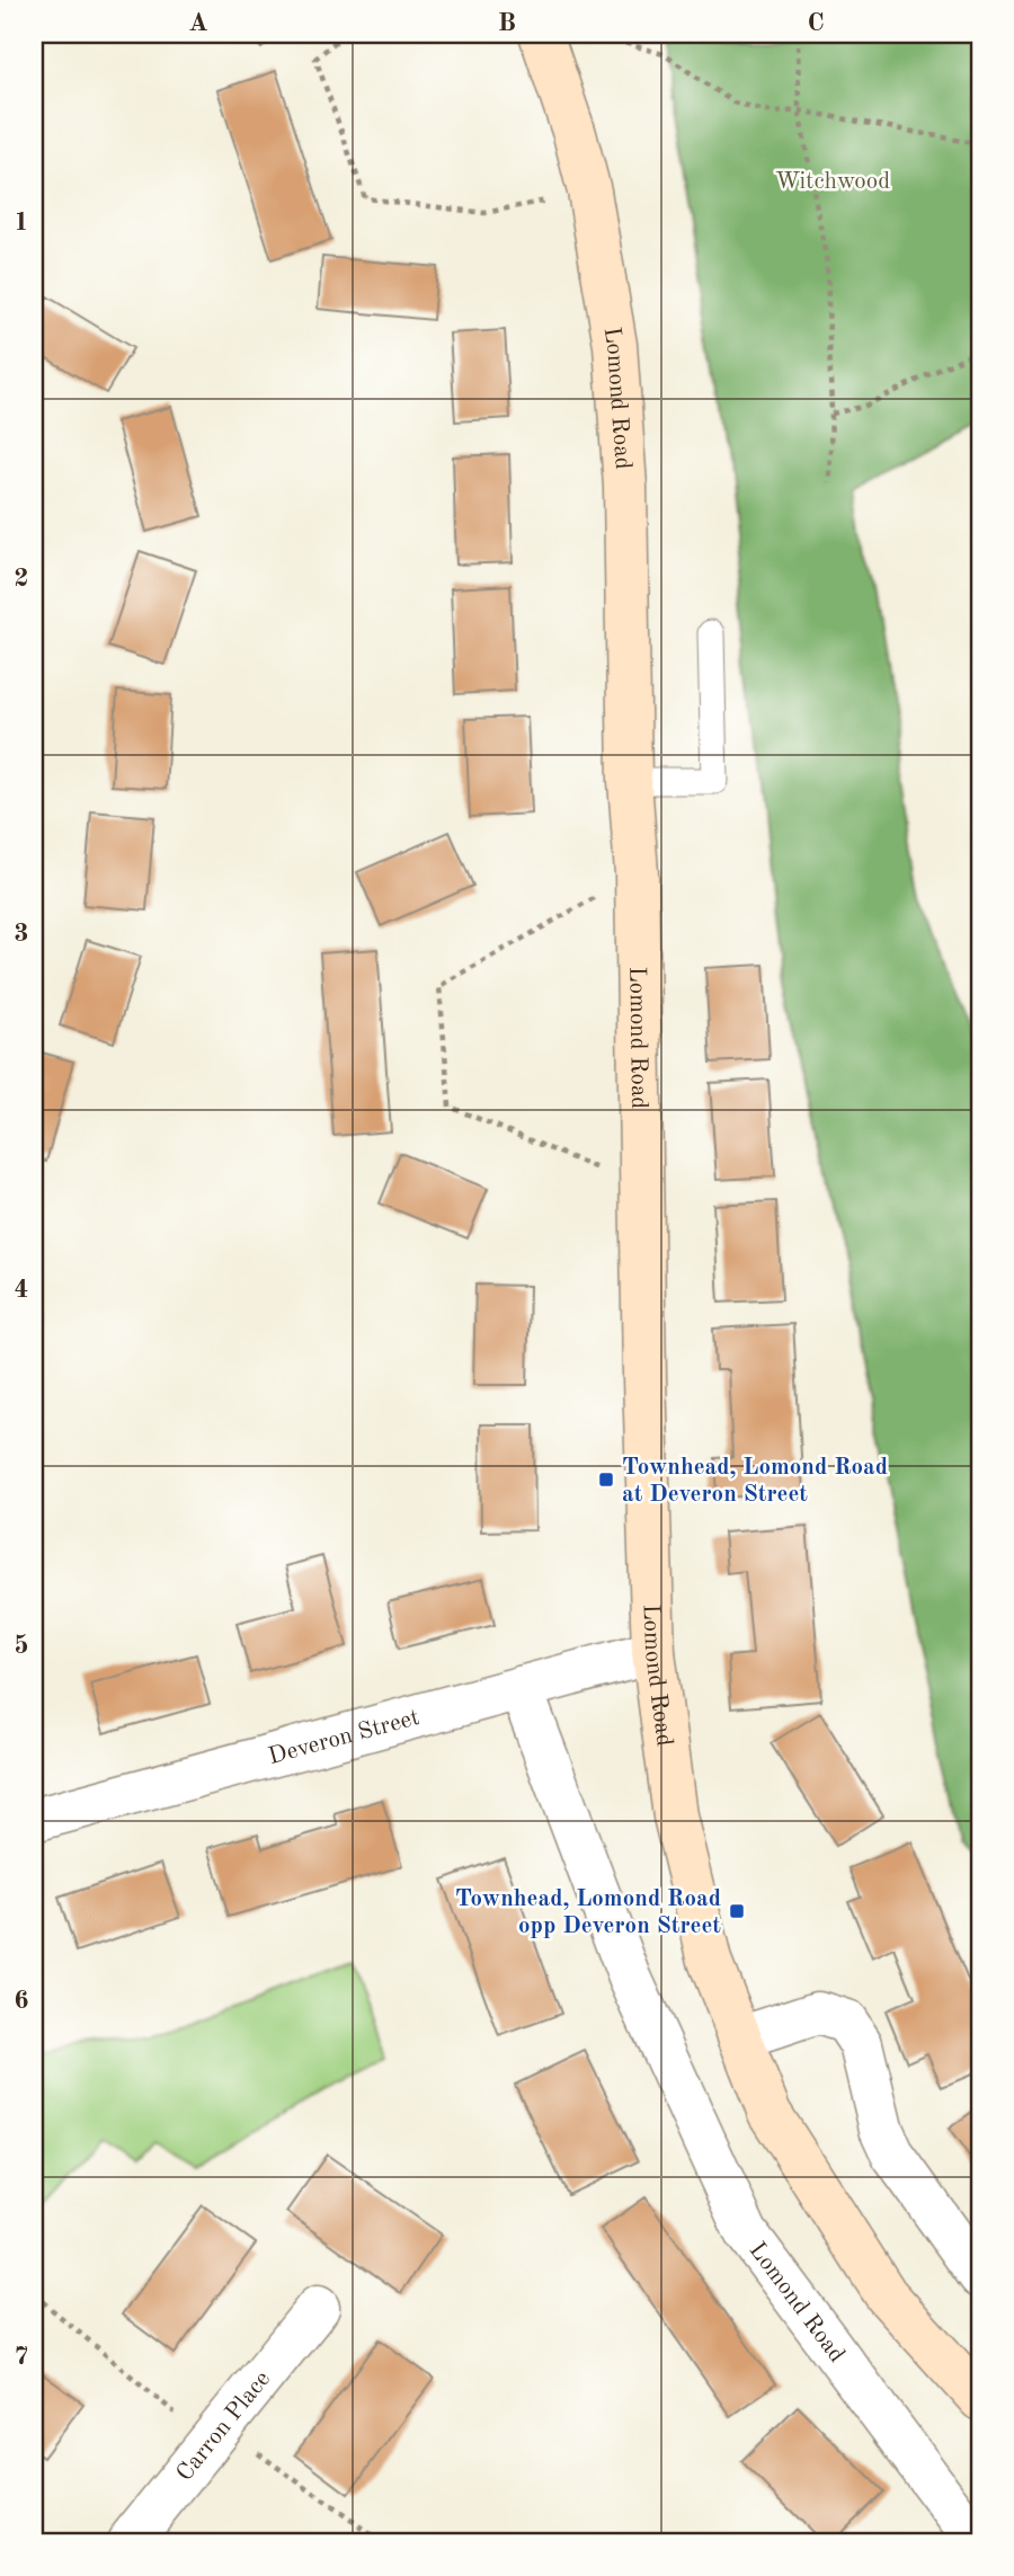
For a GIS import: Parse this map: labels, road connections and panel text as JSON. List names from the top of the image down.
{
  "streets": {
    "street": ["Lomond Road", "Deveron Street", "Carron Place"]
  },
  "crossings": [
    ["Lomond Road", "Deveron Street"]
  ],
  "parks": ["Witchwood"],
  "places": {
    "transit": ["Townhead, Lomond Road at Deveron Street", "Townhead, Lomond Road opp Deveron Street"]
  },
  "grid": {
    "columns": ["A", "B", "C"],
    "rows": [
      "1",
      "2",
      "3",
      "4",
      "5",
      "6",
      "7"
    ]
  }
}
